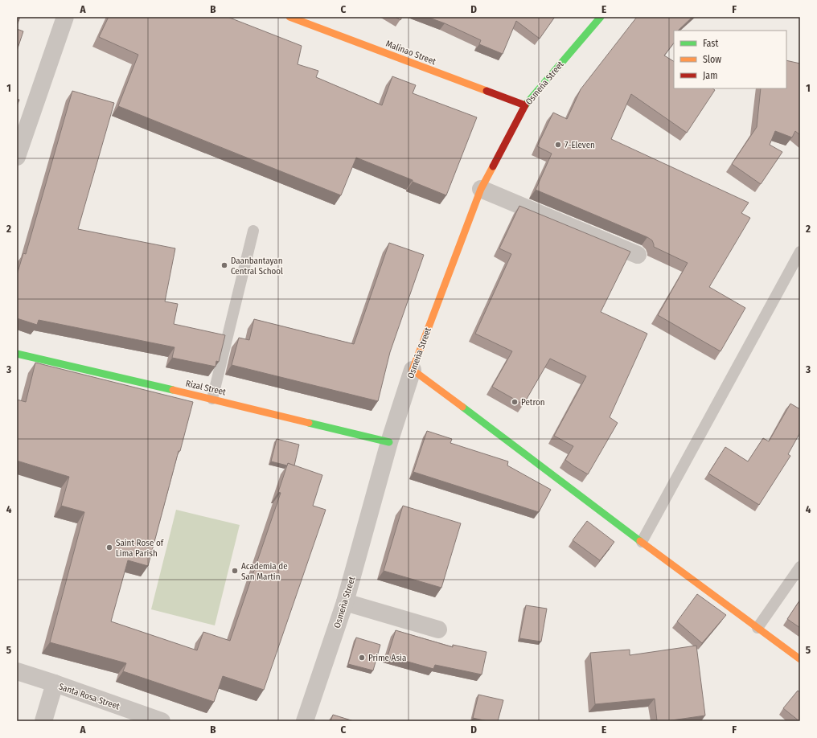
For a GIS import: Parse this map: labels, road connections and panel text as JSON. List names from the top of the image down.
{
  "streets": {
    "main road": ["Malinao Street", "Osmeña Street", "Rizal Street"],
    "street": ["Santa Rosa Street"]
  },
  "crossings": [
    ["Malinao Street", "Osmeña Street"],
    ["Osmeña Street", "Rizal Street"]
  ],
  "places": [
    "7-Eleven",
    "Daanbantayan Central School",
    "Petron",
    "Saint Rose of Lima Parish",
    "Academia de San Martin",
    "Prime Asia"
  ],
  "legend": ["Fast", "Slow", "Jam"],
  "grid": {
    "columns": [
      "A",
      "B",
      "C",
      "D",
      "E",
      "F"
    ],
    "rows": [
      "1",
      "2",
      "3",
      "4",
      "5"
    ]
  }
}
